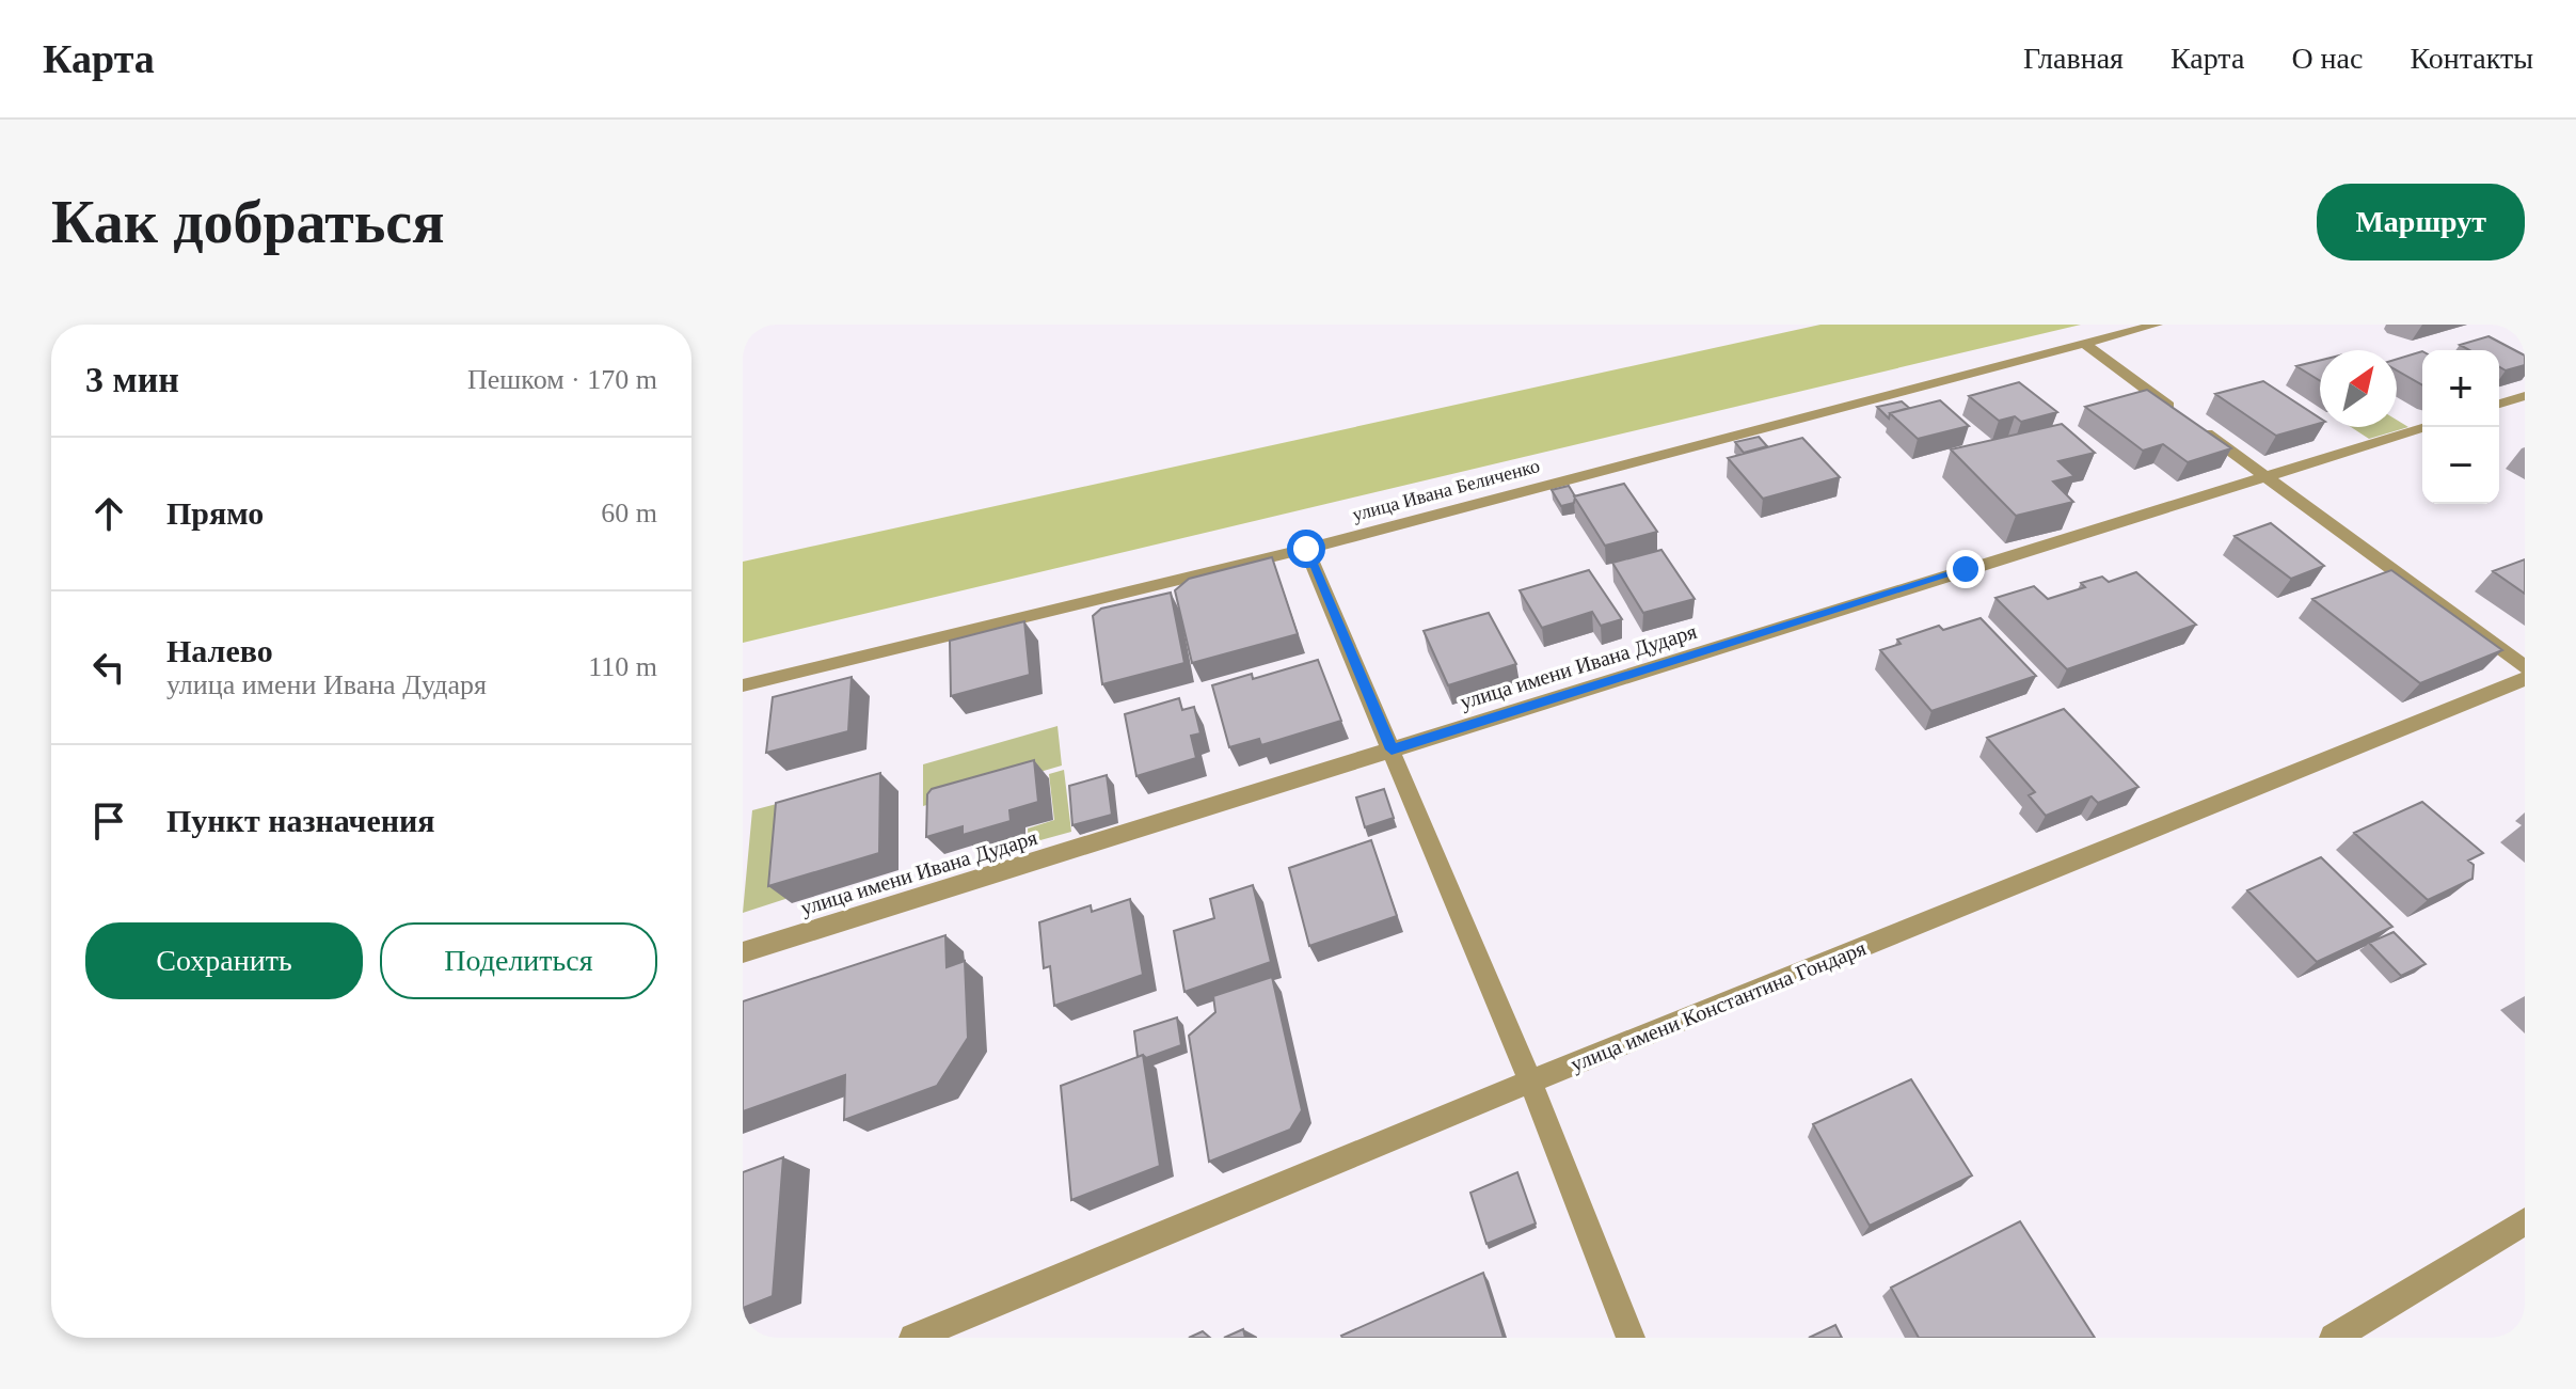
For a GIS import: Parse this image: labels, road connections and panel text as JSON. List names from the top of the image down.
{
  "streets": {
    "street": ["улица Ивана Беличенко", "улица имени Ивана Дударя", "улица имени Константина Гондаря"]
  },
  "north": "top right",
  "page": {
    "header": "Карта",
    "nav": [
      "Главная",
      "Карта",
      "О нас",
      "Контакты"
    ],
    "buttons": [
      "Маршрут",
      ["Сохранить", "Поделиться"]
    ],
    "title": "Как добраться",
    "heading": ["3 мин", "Пешком · 170 m"],
    "map_buttons": ["+", "−"],
    "list": [
      ["Прямо", "60 m"],
      ["Налево", "улица имени Ивана Дударя", "110 m"],
      "Пункт назначения"
    ]
  }
}
